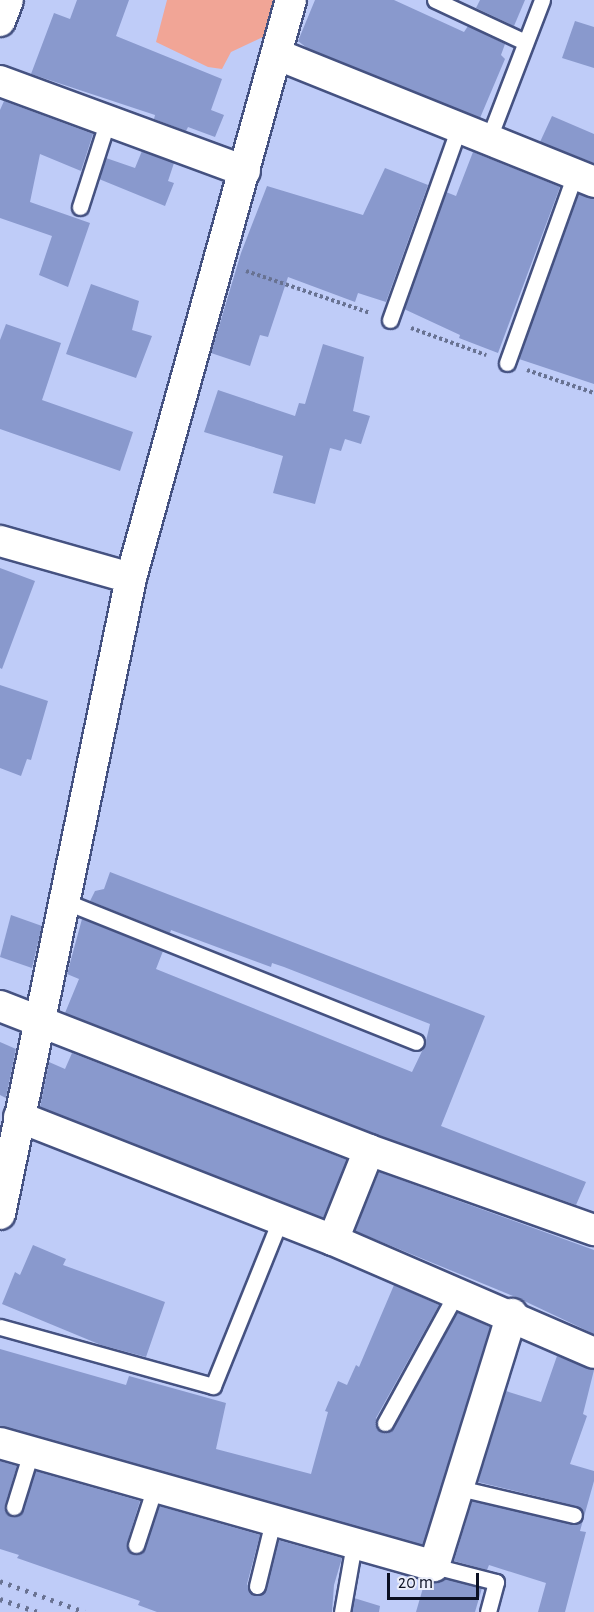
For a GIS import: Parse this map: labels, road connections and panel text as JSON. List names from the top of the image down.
{
  "scale_bar": "20 m"
}
